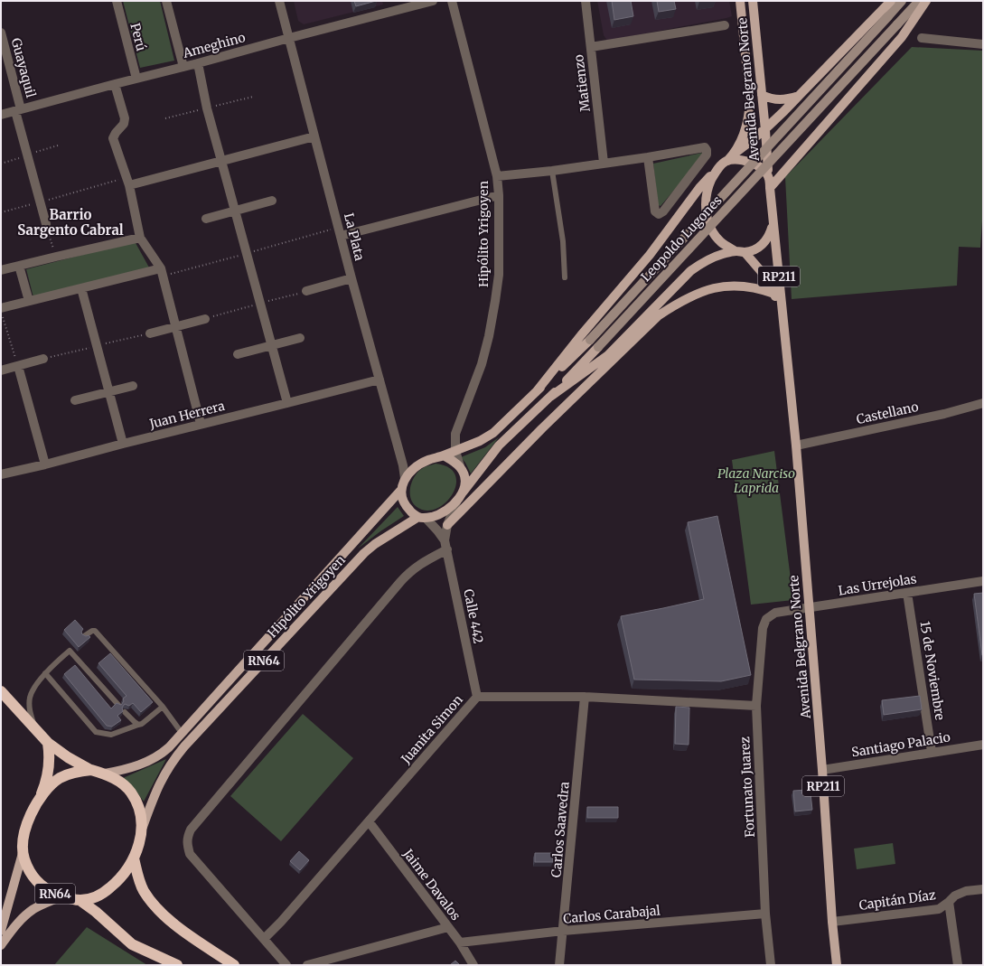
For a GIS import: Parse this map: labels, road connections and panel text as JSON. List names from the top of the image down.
{
  "streets": {
    "highway": ["RN64"],
    "main road": [
      "Avenida Belgrano Norte",
      "Hipólito Yrigoyen",
      "Leopoldo Lugones",
      "RP211"
    ],
    "street": [
      "Perú",
      "Ameghino",
      "Guayaquil",
      "Matienzo",
      "La Plata",
      "Castellano",
      "Juan Herrera",
      "Las Urrejolas",
      "Calle 442",
      "15 de Noviembre",
      "Juanita Simon",
      "Santiago Palacio",
      "Fortunato Juarez",
      "Carlos Saavedra",
      "Jaime Davalos",
      "Capitán Díaz",
      "Carlos Carabajal"
    ]
  },
  "crossings": [
    ["Perú", "Ameghino"],
    ["Ameghino", "Guayaquil"],
    ["Ameghino", "La Plata"],
    ["Avenida Belgrano Norte", "Castellano"],
    ["Avenida Belgrano Norte", "Las Urrejolas"],
    ["Avenida Belgrano Norte", "Santiago Palacio"],
    ["Avenida Belgrano Norte", "Capitán Díaz"],
    ["Hipólito Yrigoyen", "La Plata"],
    ["Hipólito Yrigoyen", "Leopoldo Lugones"],
    ["Hipólito Yrigoyen", "Calle 442"],
    ["Hipólito Yrigoyen", "RN64"],
    ["La Plata", "Leopoldo Lugones"],
    ["La Plata", "Juan Herrera"],
    ["La Plata", "Calle 442"],
    ["La Plata", "RN64"],
    ["Leopoldo Lugones", "Calle 442"],
    ["Leopoldo Lugones", "RN64"],
    ["Las Urrejolas", "15 de Noviembre"],
    ["Las Urrejolas", "Fortunato Juarez"],
    ["Calle 442", "RN64"],
    ["Calle 442", "Juanita Simon"],
    ["15 de Noviembre", "Santiago Palacio"],
    ["Juanita Simon", "Fortunato Juarez"],
    ["Juanita Simon", "Carlos Saavedra"],
    ["Juanita Simon", "Jaime Davalos"],
    ["Fortunato Juarez", "Carlos Carabajal"],
    ["Carlos Saavedra", "Carlos Carabajal"],
    ["Jaime Davalos", "Carlos Carabajal"]
  ],
  "districts": ["Barrio Sargento Cabral"],
  "parks": ["Plaza Narciso Laprida"]
}
